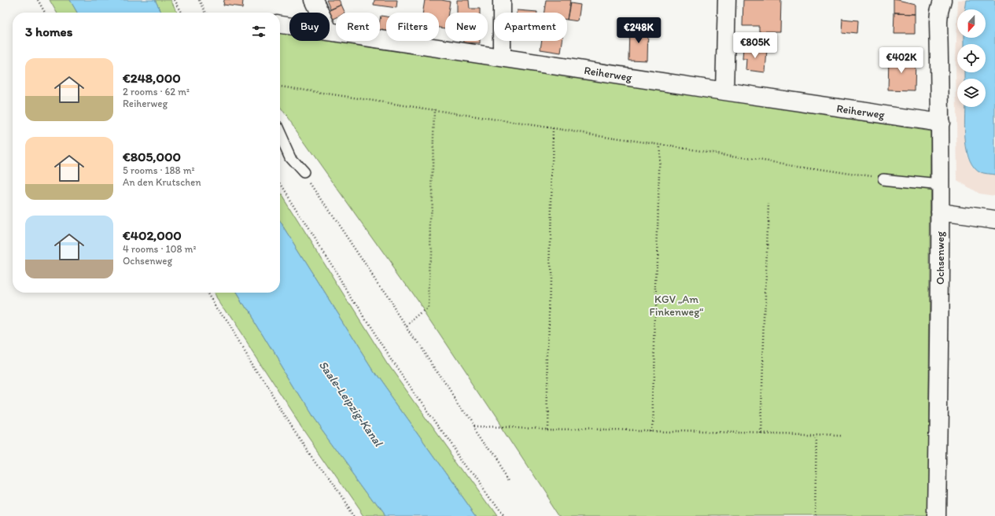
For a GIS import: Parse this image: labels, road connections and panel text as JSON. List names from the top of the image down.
{
  "streets": {
    "street": ["Reiherweg", "Ochsenweg"]
  },
  "crossings": [
    ["Reiherweg", "Ochsenweg"]
  ],
  "water": ["Saale-Leipzig-Kanal"],
  "parks": ["KGV „Am Finkenweg“"],
  "north": "bottom",
  "page": {
    "chip": [
      "Buy",
      "Rent",
      "Filters",
      "New",
      "Apartment"
    ],
    "heading": "3 homes",
    "price": ["€248K", "€805K", "€402K"],
    "list": [
      {
        "name": "€248,000",
        "note": "2 rooms · 62 m² · Reiherweg"
      },
      {
        "name": "€805,000",
        "note": "5 rooms · 188 m² · An den Krutschen"
      },
      {
        "name": "€402,000",
        "note": "4 rooms · 108 m² · Ochsenweg"
      }
    ]
  }
}
